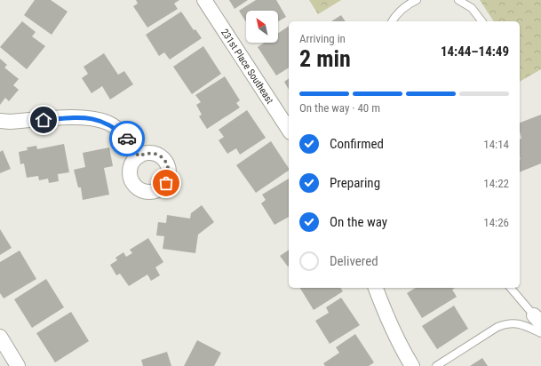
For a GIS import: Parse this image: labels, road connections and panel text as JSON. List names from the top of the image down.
{
  "streets": {
    "street": ["231st Place Southeast"]
  },
  "north": "top left",
  "page": {
    "heading": ["2 min", "Arriving in", "14:44–14:49"],
    "bar": "On the way · 40 m",
    "list": [
      ["Confirmed", "14:14"],
      ["Preparing", "14:22"],
      ["On the way", "14:26"],
      "Delivered"
    ]
  }
}
